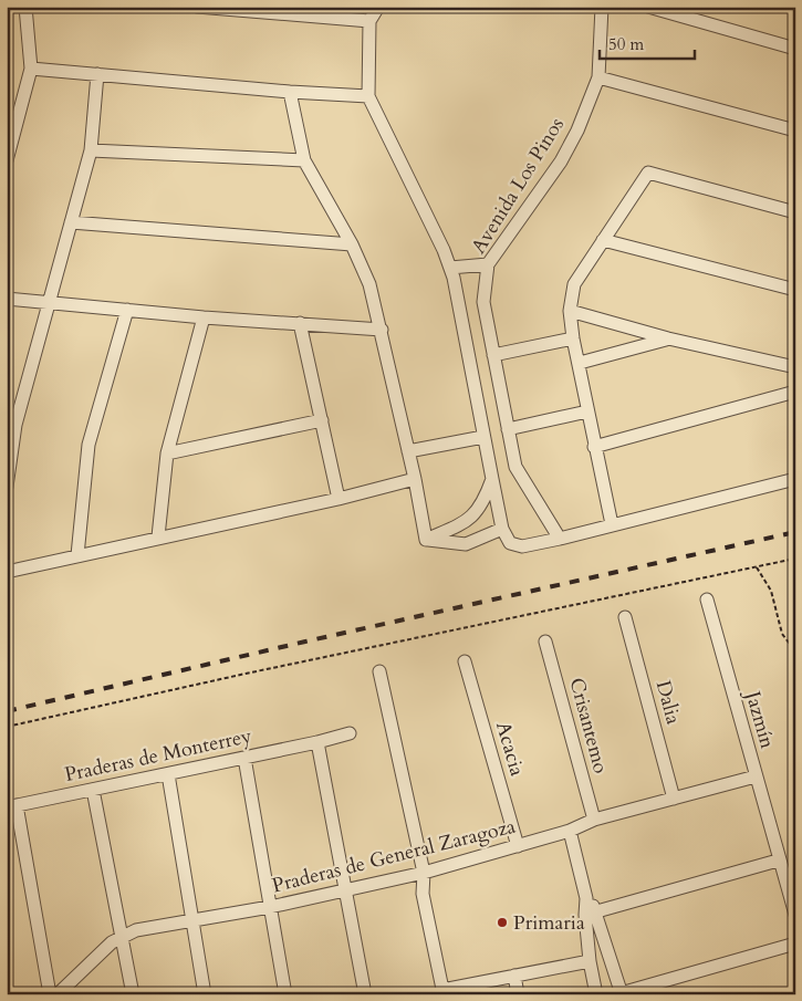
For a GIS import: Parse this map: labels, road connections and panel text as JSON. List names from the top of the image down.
{
  "streets": {
    "street": [
      "Avenida Los Pinos",
      "Dalia",
      "Jazmín",
      "Crisantemo",
      "Acacia",
      "Praderas de Monterrey",
      "Praderas de General Zaragoza"
    ]
  },
  "crossings": [
    ["Dalia", "Praderas de General Zaragoza"],
    ["Jazmín", "Praderas de General Zaragoza"],
    ["Crisantemo", "Praderas de General Zaragoza"],
    ["Acacia", "Praderas de General Zaragoza"]
  ],
  "places": ["Primaria"],
  "scale_bar": "50 m"
}
